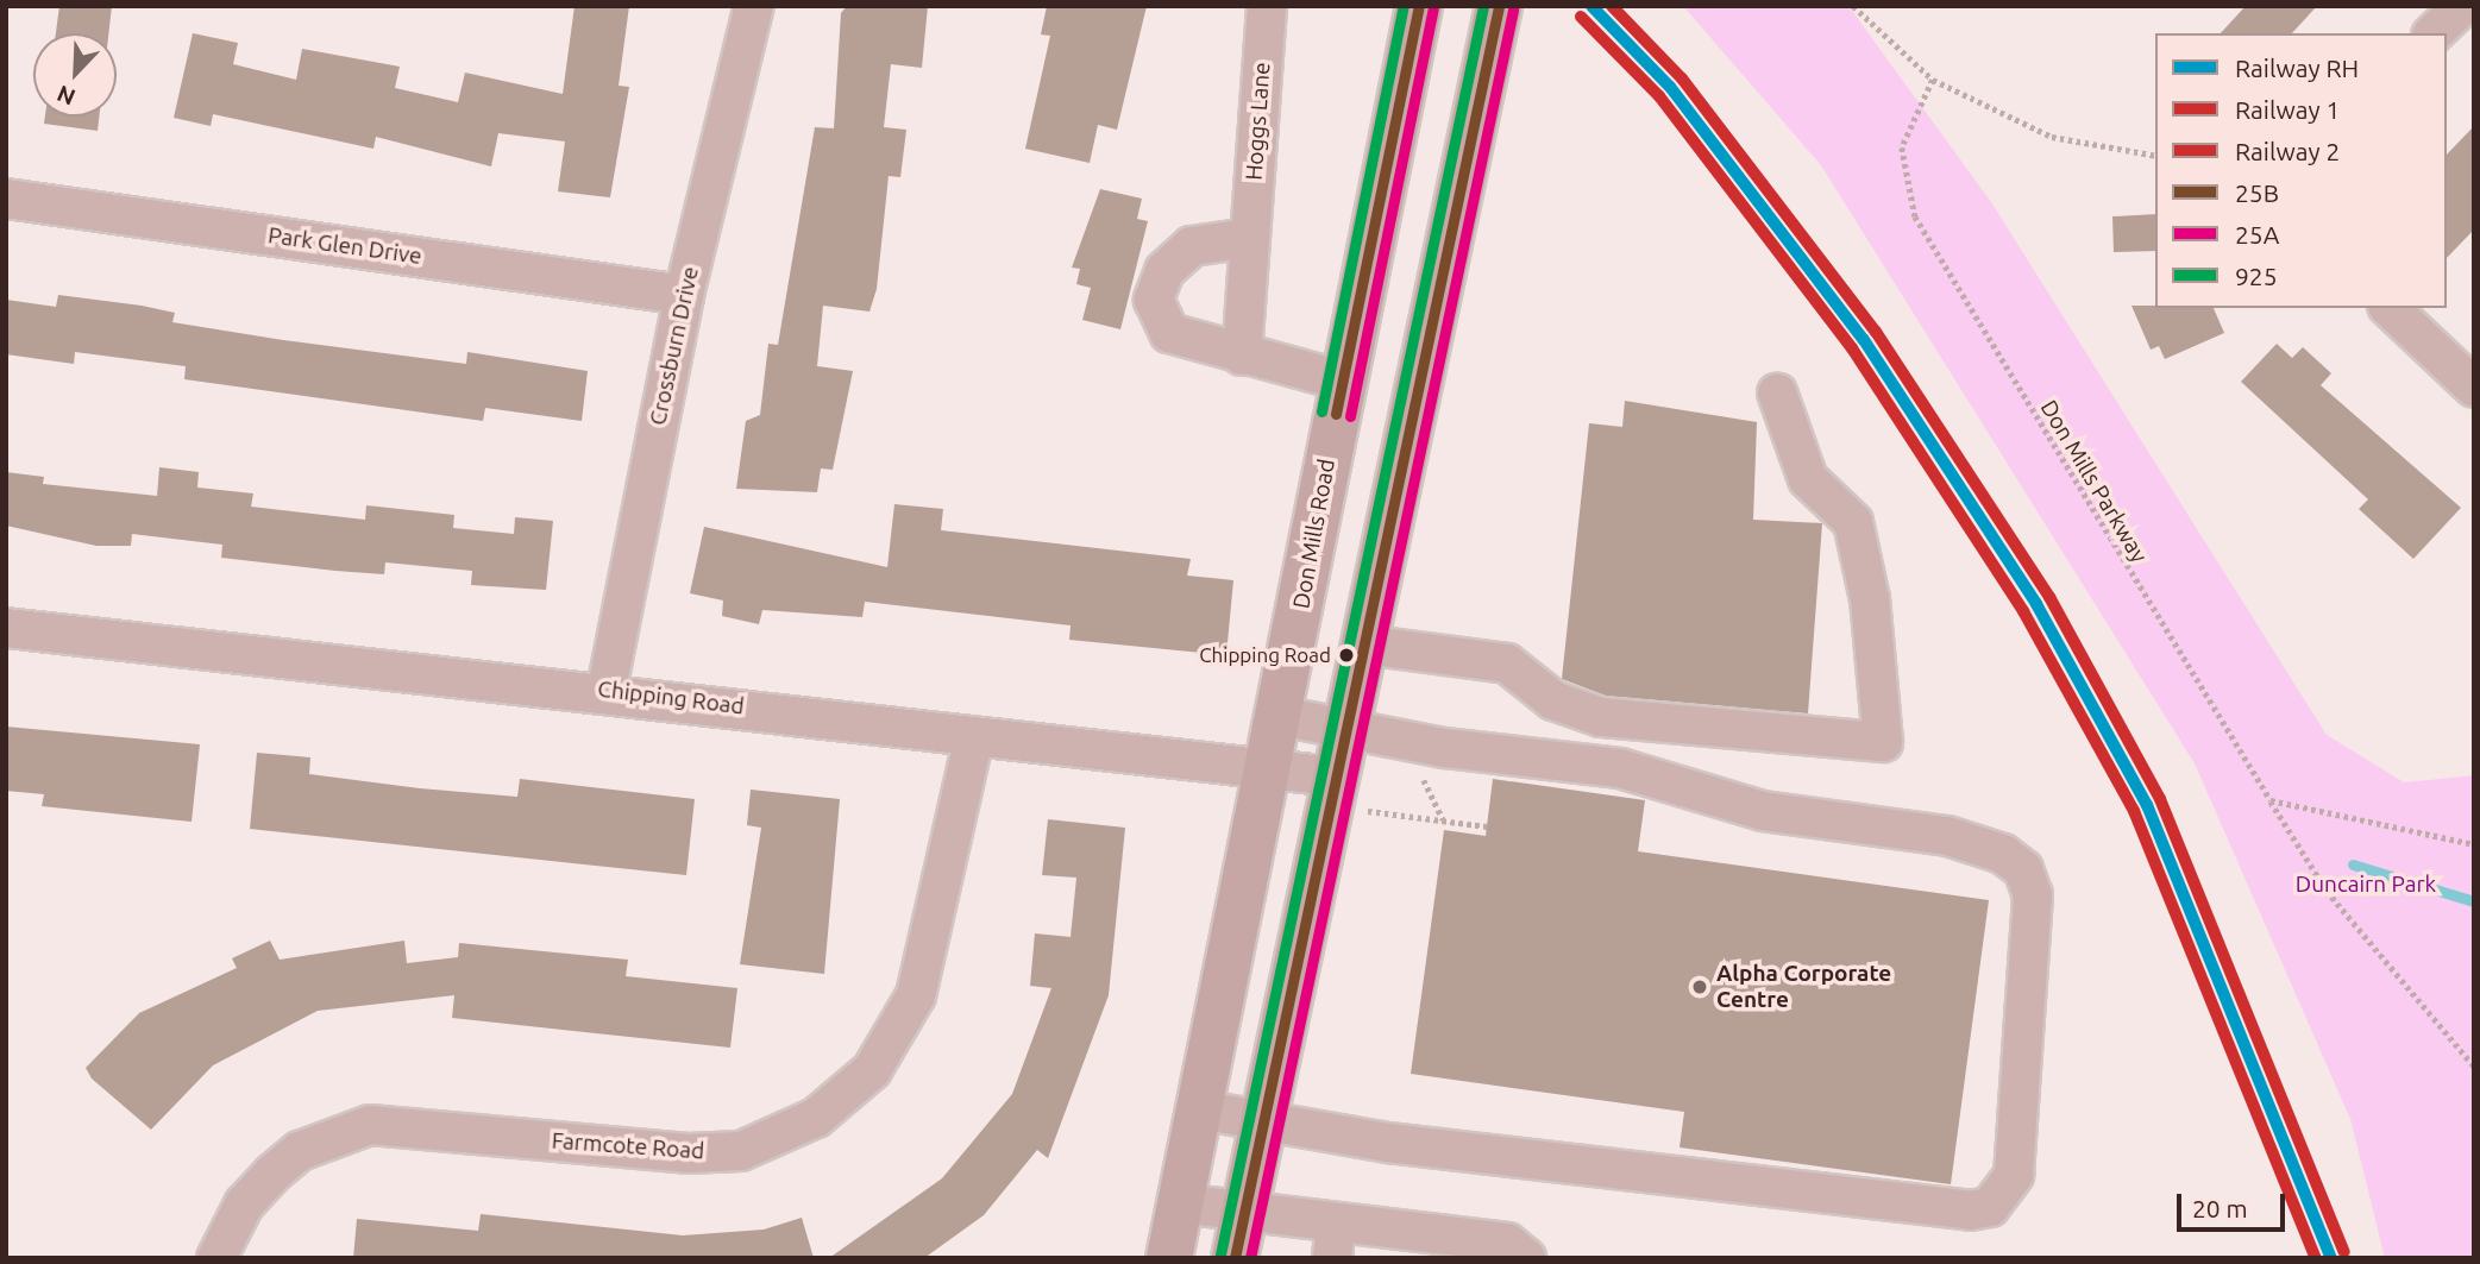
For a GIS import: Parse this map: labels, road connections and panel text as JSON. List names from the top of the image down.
{
  "streets": {
    "main road": ["Don Mills Road"],
    "street": [
      "Hoggs Lane",
      "Park Glen Drive",
      "Crossburn Drive",
      "Chipping Road",
      "Farmcote Road"
    ],
    "path": ["Don Mills Parkway"]
  },
  "crossings": [
    ["Park Glen Drive", "Crossburn Drive"],
    ["Crossburn Drive", "Chipping Road"],
    ["Don Mills Road", "Chipping Road"],
    ["Chipping Road", "Farmcote Road"]
  ],
  "parks": ["Duncairn Park"],
  "places": ["Chipping Road", "Alpha Corporate Centre"],
  "lines": [
    "rail line RH",
    "rail line 2",
    "transit line 25B",
    "transit line 925",
    "transit line 25A",
    "rail line 1"
  ],
  "legend": [
    "Railway RH",
    "Railway 1",
    "Railway 2",
    "25B",
    "25A",
    "925"
  ],
  "scale_bar": "20 m",
  "north": "bottom left"
}
